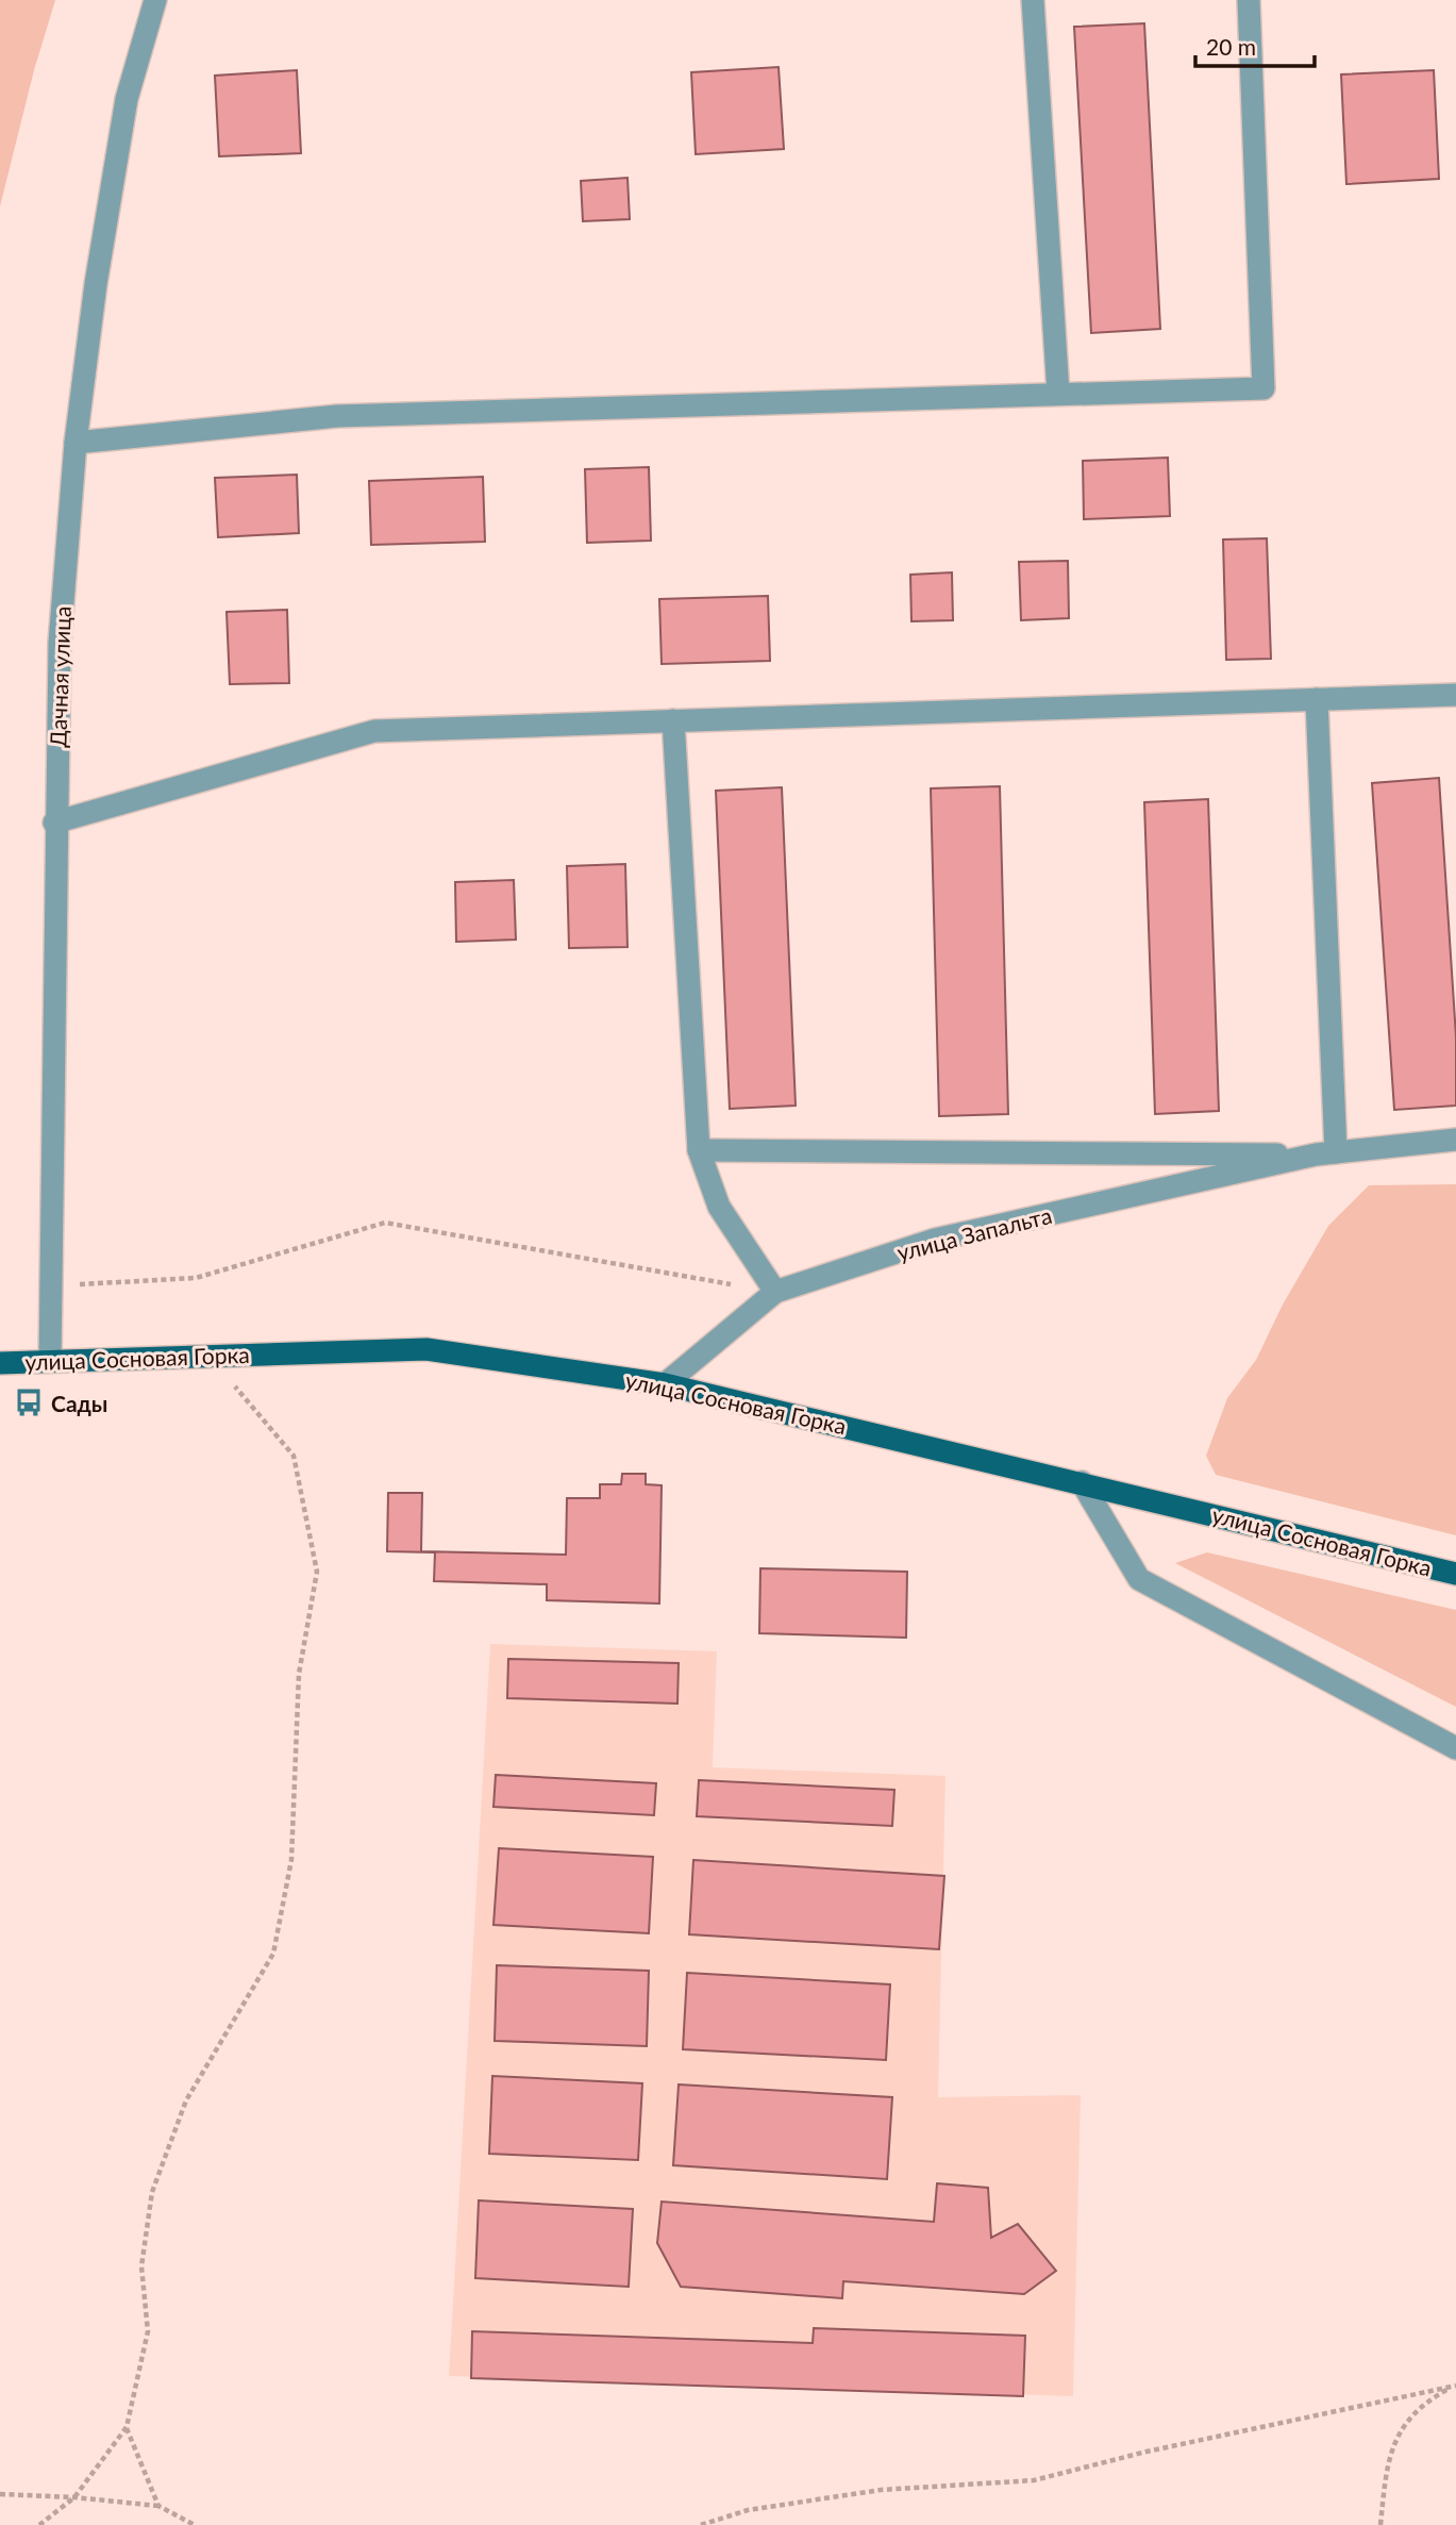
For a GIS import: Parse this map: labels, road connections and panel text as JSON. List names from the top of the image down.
{
  "streets": {
    "main road": ["улица Сосновая Горка"],
    "street": ["Дачная улица", "улица Запальта"]
  },
  "crossings": [
    ["Дачная улица", "улица Сосновая Горка"],
    ["улица Запальта", "улица Сосновая Горка"]
  ],
  "places": {
    "bus stop": ["Сады"]
  },
  "scale_bar": "20 m"
}
